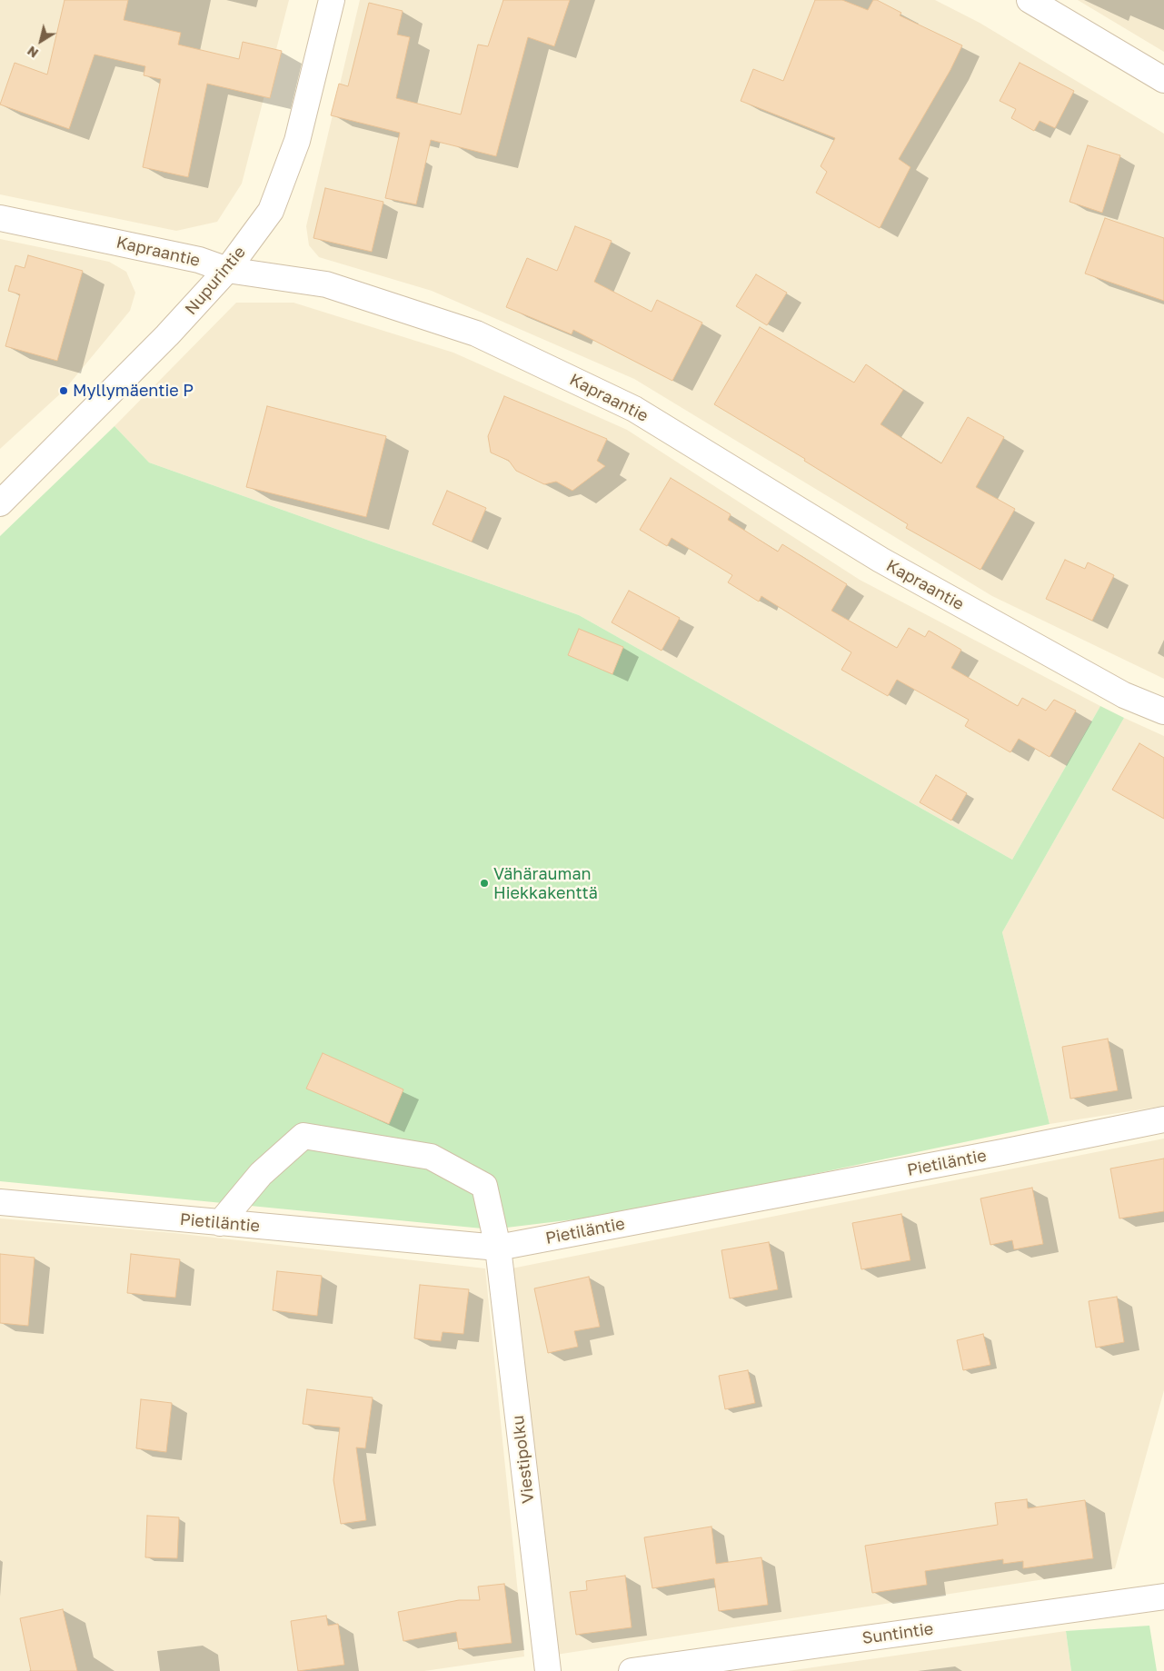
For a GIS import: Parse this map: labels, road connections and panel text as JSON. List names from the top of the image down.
{
  "streets": {
    "street": [
      "Kapraantie",
      "Nupurintie",
      "Pietiläntie",
      "Viestipolku",
      "Suntintie"
    ]
  },
  "crossings": [
    ["Kapraantie", "Nupurintie"],
    ["Pietiläntie", "Viestipolku"]
  ],
  "places": ["Myllymäentie P", "Vähärauman Hiekkakenttä"],
  "north": "bottom left"
}
